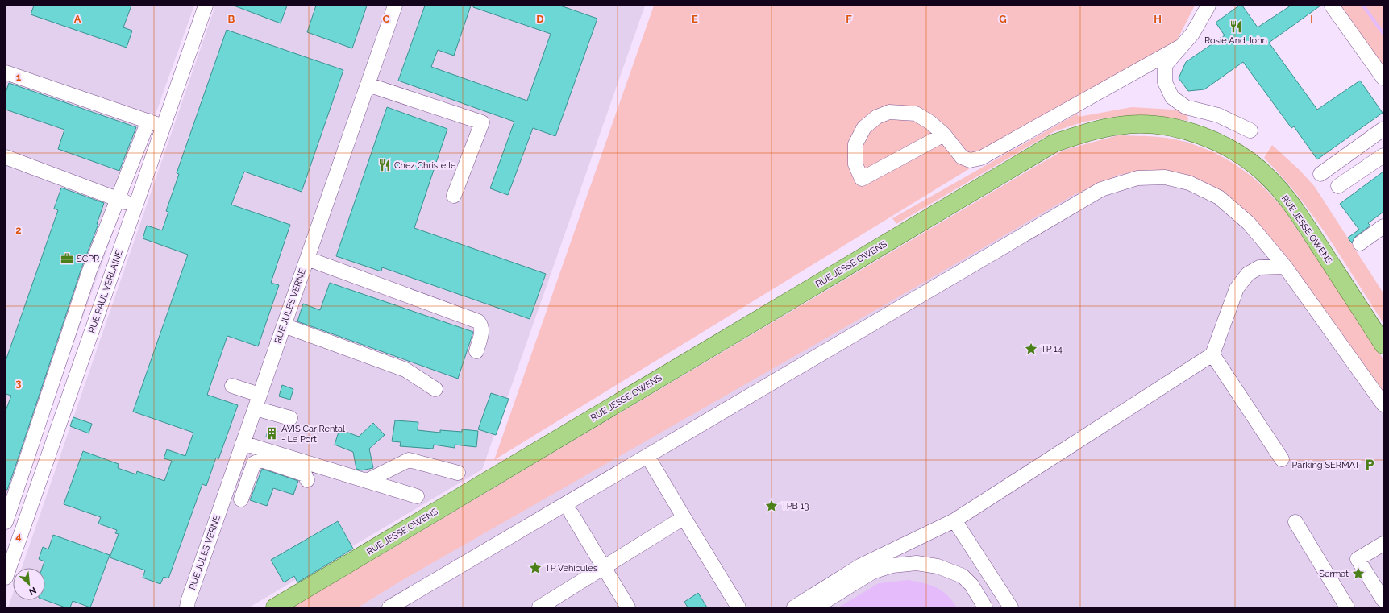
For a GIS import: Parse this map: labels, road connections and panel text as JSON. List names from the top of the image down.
{
  "streets": {
    "main road": ["RUE JESSE OWENS"],
    "street": ["RUE PAUL VERLAINE", "RUE JULES VERNE"]
  },
  "places": {
    "restaurant": ["Rosie And John", "Chez Christelle"],
    "office": ["SCPR"],
    "place": [
      "TP 14",
      "TPB 13",
      "TP Véhicules",
      "Sermat"
    ],
    "building": ["AVIS Car Rental - Le Port"],
    "parking": ["Parking SERMAT"]
  },
  "north": "bottom right",
  "grid": {
    "columns": [
      "A",
      "B",
      "C",
      "D",
      "E",
      "F",
      "G",
      "H",
      "I"
    ],
    "rows": [
      "1",
      "2",
      "3",
      "4"
    ]
  }
}
